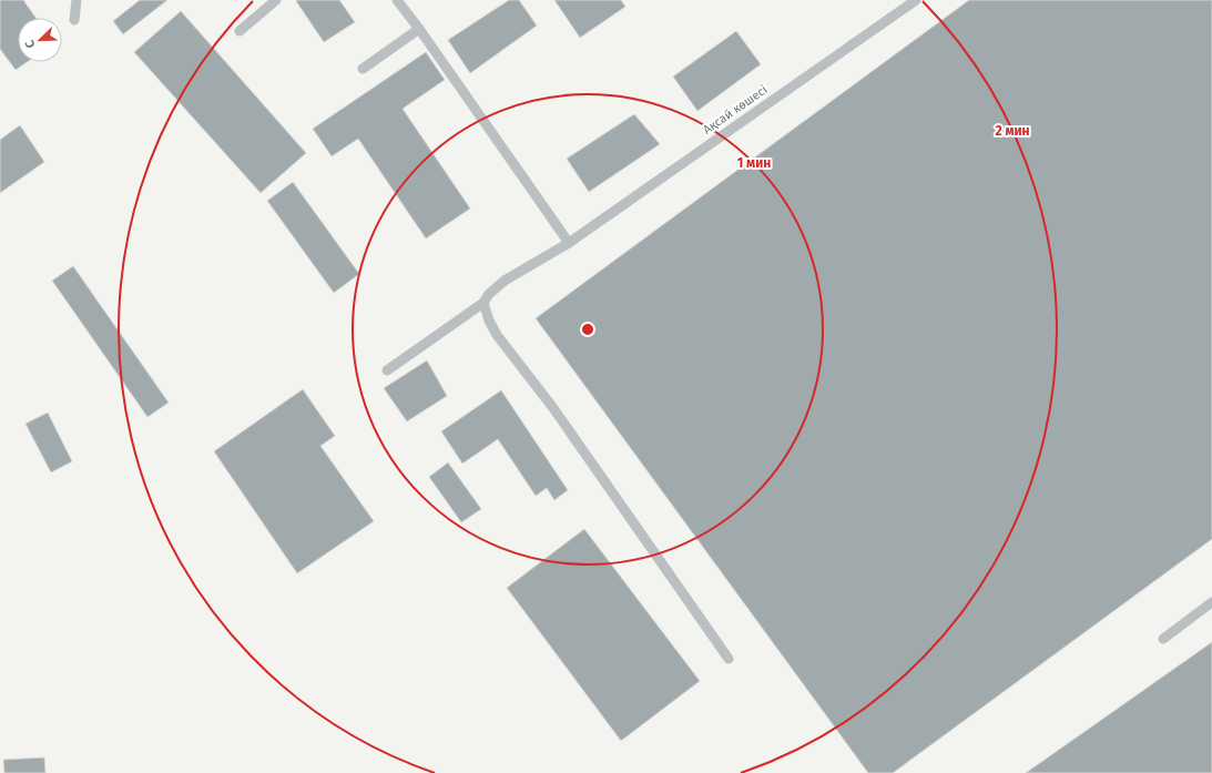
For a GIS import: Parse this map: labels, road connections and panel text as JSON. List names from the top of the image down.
{
  "streets": {
    "lane": ["Ақсай көшесі"]
  },
  "north": "bottom left",
  "rings": ["2 мин", "1 мин"]
}
